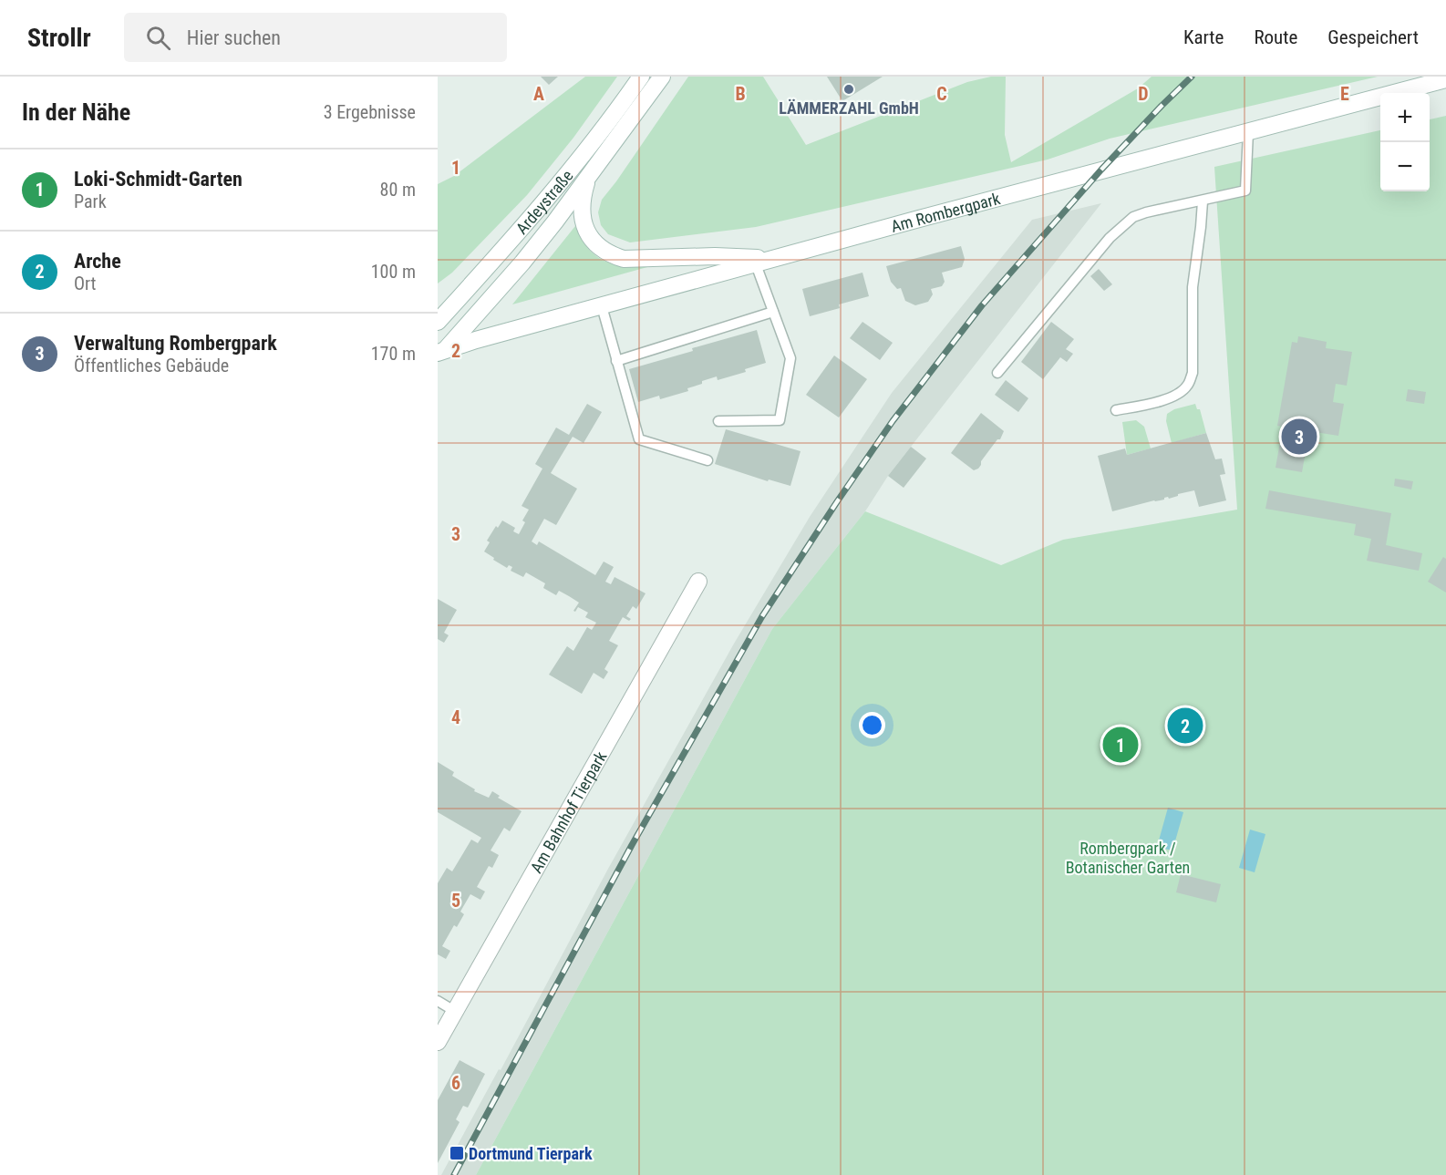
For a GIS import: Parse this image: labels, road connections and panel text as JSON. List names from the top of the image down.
{
  "streets": {
    "main road": ["Ardeystraße", "Am Rombergpark", "Am Bahnhof Tierpark"]
  },
  "crossings": [
    ["Ardeystraße", "Am Rombergpark"]
  ],
  "parks": ["Rombergpark / Botanischer Garten"],
  "places": {
    "other": ["LÄMMERZAHL GmbH"],
    "transit": ["Dortmund Tierpark"]
  },
  "page": {
    "header": "Strollr",
    "search": "Hier suchen",
    "nav": ["Karte", "Route", "Gespeichert"],
    "heading": ["In der Nähe", "3 Ergebnisse"],
    "map_buttons": ["+", "−"],
    "list": [
      {
        "mark": "1",
        "name": "Loki-Schmidt-Garten",
        "note": "Park",
        "value": "80 m"
      },
      {
        "mark": "2",
        "name": "Arche",
        "note": "Ort",
        "value": "100 m"
      },
      {
        "mark": "3",
        "name": "Verwaltung Rombergpark",
        "note": "Öffentliches Gebäude",
        "value": "170 m"
      }
    ],
    "pins": ["3", "2", "1"]
  },
  "grid": {
    "columns": [
      "A",
      "B",
      "C",
      "D",
      "E"
    ],
    "rows": [
      "1",
      "2",
      "3",
      "4",
      "5",
      "6"
    ]
  }
}
